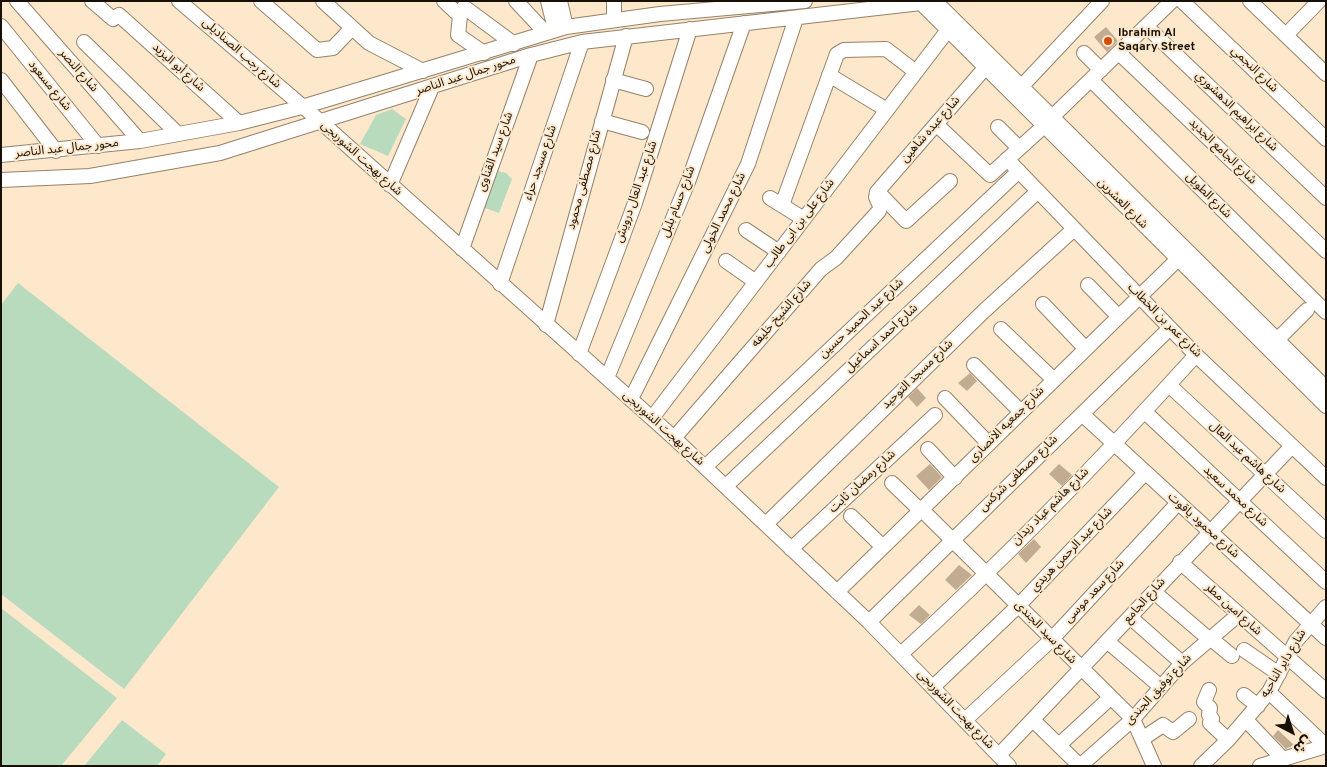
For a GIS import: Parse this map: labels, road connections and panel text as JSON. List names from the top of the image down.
{
  "streets": {
    "street": [
      "شارع رجب الصناديلى",
      "شارع أبو اليزيد",
      "شارع النجمي",
      "شارع النصر",
      "محور جمال عبد الناصر",
      "شارع مسعود",
      "شارع ابراهيم الدهشوري",
      "شارع عبده شاهين",
      "شارع سيد القناوى",
      "شارع الجامع الجديد",
      "شارع بهجت الشوربجى",
      "شارع مسجد حراء",
      "شارع مصطفى محمود",
      "شارع عبد العال درويش",
      "شارع الطويل",
      "شارع حسام بلبل",
      "شارع العشرين",
      "شارع محمد الخولى",
      "شارع على بن ابى طالب",
      "شارع الشيخ خليفه",
      "شارع عبد الحميد حسين",
      "شارع عمر بن الخطاب",
      "شارع احمد اسماعيل",
      "شارع مسجد التوحيد",
      "شارع جمعيه الانصارى",
      "شارع هاشم عبد العال",
      "شارع مصطفى شركس",
      "شارع رمضان ثابت",
      "شارع محمد سعيد",
      "شارع هاشم عياد زيدان",
      "شارع محمود ياقوت",
      "شارع عبد الرحمن هريدي",
      "شارع سعد موسى",
      "شارع الجامع",
      "شارع امين مطر",
      "شارع سيد الجندى",
      "شارع داير الناحيه",
      "شارع توفيق الجندى"
    ]
  },
  "crossings": [
    ["شارع رجب الصناديلى", "محور جمال عبد الناصر"],
    ["شارع رجب الصناديلى", "شارع بهجت الشوربجى"],
    ["شارع أبو اليزيد", "محور جمال عبد الناصر"],
    ["شارع النصر", "محور جمال عبد الناصر"],
    ["محور جمال عبد الناصر", "شارع مسعود"],
    ["محور جمال عبد الناصر", "شارع سيد القناوى"],
    ["محور جمال عبد الناصر", "شارع بهجت الشوربجى"],
    ["محور جمال عبد الناصر", "شارع مسجد حراء"],
    ["محور جمال عبد الناصر", "شارع مصطفى محمود"],
    ["محور جمال عبد الناصر", "شارع عبد العال درويش"],
    ["محور جمال عبد الناصر", "شارع حسام بلبل"],
    ["محور جمال عبد الناصر", "شارع العشرين"],
    ["محور جمال عبد الناصر", "شارع محمد الخولى"],
    ["شارع عبده شاهين", "شارع العشرين"],
    ["شارع عبده شاهين", "شارع الشيخ خليفه"],
    ["شارع سيد القناوى", "شارع بهجت الشوربجى"],
    ["شارع بهجت الشوربجى", "شارع مسجد حراء"],
    ["شارع بهجت الشوربجى", "شارع مصطفى محمود"],
    ["شارع بهجت الشوربجى", "شارع عبد العال درويش"],
    ["شارع بهجت الشوربجى", "شارع حسام بلبل"],
    ["شارع بهجت الشوربجى", "شارع محمد الخولى"],
    ["شارع بهجت الشوربجى", "شارع على بن ابى طالب"],
    ["شارع بهجت الشوربجى", "شارع الشيخ خليفه"],
    ["شارع بهجت الشوربجى", "شارع عبد الحميد حسين"],
    ["شارع بهجت الشوربجى", "شارع احمد اسماعيل"],
    ["شارع بهجت الشوربجى", "شارع مسجد التوحيد"],
    ["شارع بهجت الشوربجى", "شارع جمعيه الانصارى"],
    ["شارع بهجت الشوربجى", "شارع مصطفى شركس"],
    ["شارع بهجت الشوربجى", "شارع رمضان ثابت"],
    ["شارع بهجت الشوربجى", "شارع هاشم عياد زيدان"],
    ["شارع بهجت الشوربجى", "شارع عبد الرحمن هريدي"],
    ["شارع بهجت الشوربجى", "شارع سعد موسى"],
    ["شارع بهجت الشوربجى", "شارع الجامع"],
    ["شارع العشرين", "شارع على بن ابى طالب"],
    ["شارع العشرين", "شارع جمعيه الانصارى"],
    ["شارع عبد الحميد حسين", "شارع عمر بن الخطاب"],
    ["شارع عمر بن الخطاب", "شارع احمد اسماعيل"],
    ["شارع عمر بن الخطاب", "شارع مسجد التوحيد"],
    ["شارع عمر بن الخطاب", "شارع جمعيه الانصارى"],
    ["شارع عمر بن الخطاب", "شارع مصطفى شركس"],
    ["شارع عمر بن الخطاب", "شارع هاشم عياد زيدان"],
    ["شارع عمر بن الخطاب", "شارع الجامع"],
    ["شارع جمعيه الانصارى", "شارع سيد الجندى"],
    ["شارع هاشم عبد العال", "شارع هاشم عياد زيدان"],
    ["شارع هاشم عبد العال", "شارع الجامع"],
    ["شارع مصطفى شركس", "شارع محمود ياقوت"],
    ["شارع مصطفى شركس", "شارع سيد الجندى"],
    ["شارع محمد سعيد", "شارع هاشم عياد زيدان"],
    ["شارع محمد سعيد", "شارع الجامع"],
    ["شارع هاشم عياد زيدان", "شارع محمود ياقوت"],
    ["شارع هاشم عياد زيدان", "شارع سيد الجندى"],
    ["شارع محمود ياقوت", "شارع عبد الرحمن هريدي"],
    ["شارع محمود ياقوت", "شارع سعد موسى"],
    ["شارع محمود ياقوت", "شارع الجامع"],
    ["شارع محمود ياقوت", "شارع داير الناحيه"],
    ["شارع عبد الرحمن هريدي", "شارع سيد الجندى"],
    ["شارع سعد موسى", "شارع سيد الجندى"],
    ["شارع الجامع", "شارع امين مطر"],
    ["شارع الجامع", "شارع سيد الجندى"],
    ["شارع امين مطر", "شارع داير الناحيه"],
    ["شارع امين مطر", "شارع توفيق الجندى"],
    ["شارع سيد الجندى", "شارع توفيق الجندى"]
  ],
  "places": ["Ibrahim Al Saqary Street"],
  "north": "bottom right"
}
